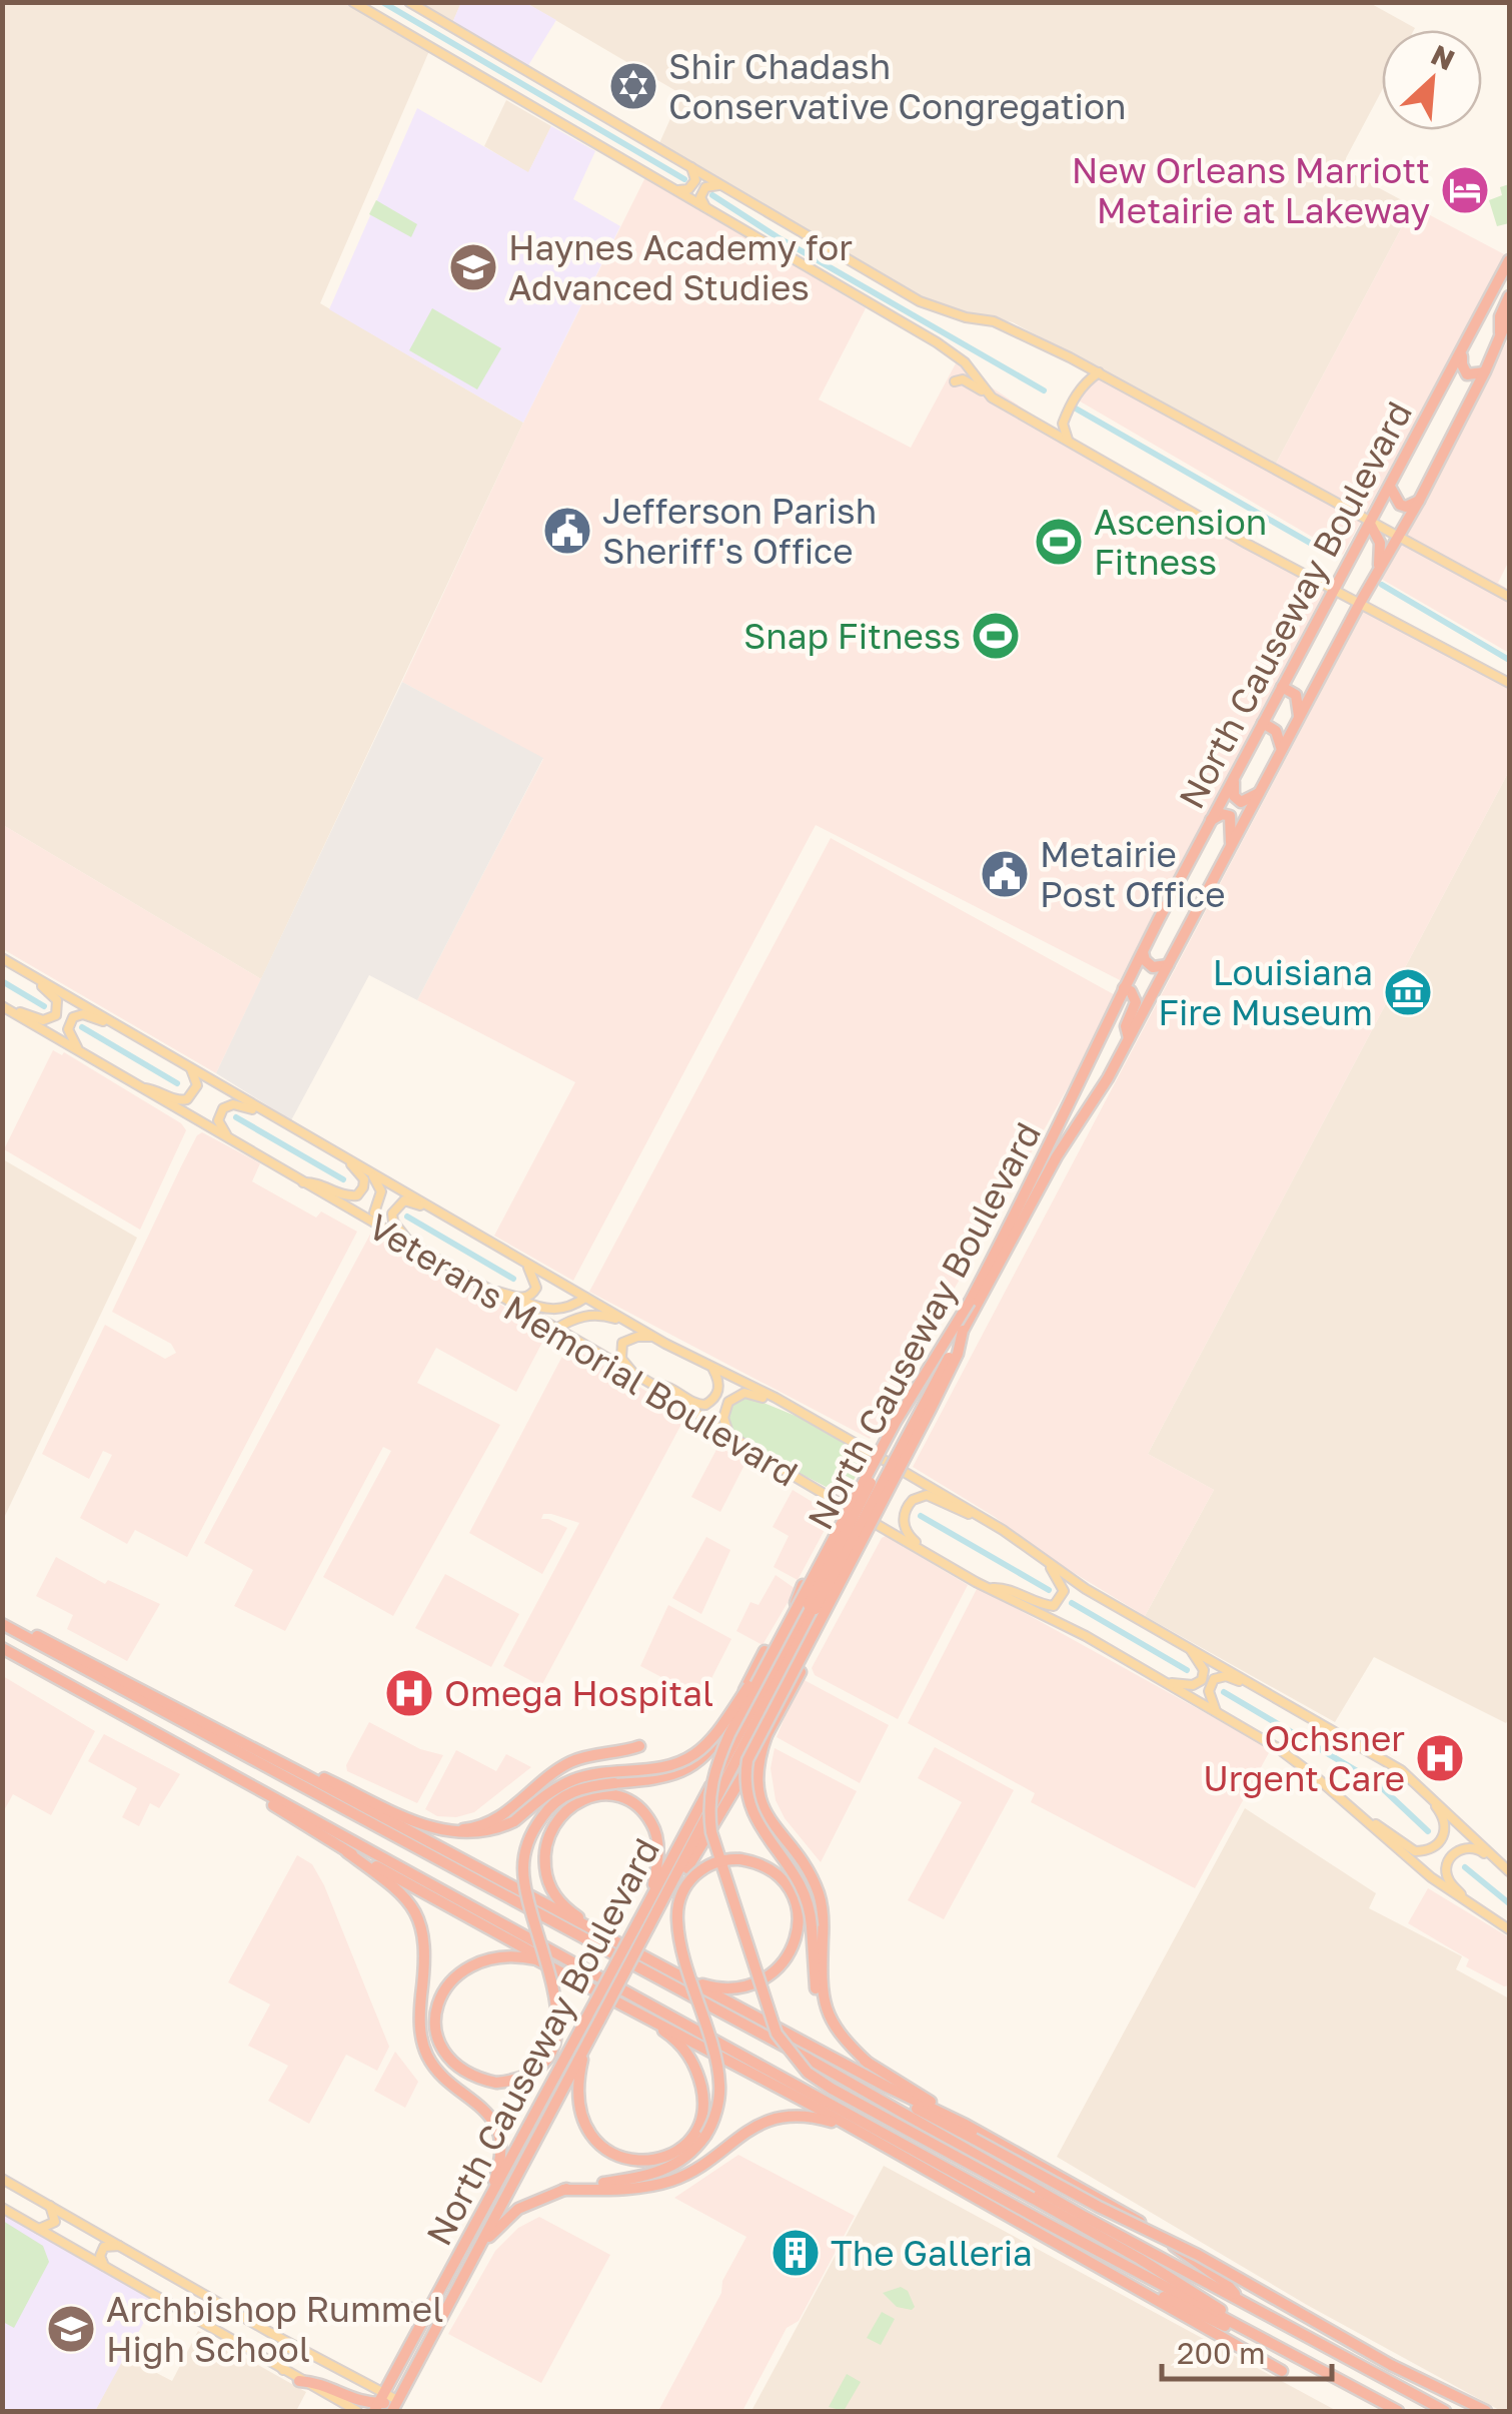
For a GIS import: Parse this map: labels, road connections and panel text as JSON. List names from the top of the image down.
{
  "streets": {
    "highway": ["North Causeway Boulevard"],
    "main road": ["Veterans Memorial Boulevard"]
  },
  "places": {
    "synagogue": ["Shir Chadash Conservative Congregation"],
    "hotel": ["New Orleans Marriott Metairie at Lakeway"],
    "school or university": ["Haynes Academy for Advanced Studies", "Archbishop Rummel High School"],
    "public building": ["Jefferson Parish Sheriff's Office", "Metairie Post Office"],
    "sports": ["Ascension Fitness", "Snap Fitness"],
    "museum": ["Louisiana Fire Museum"],
    "hospital": ["Omega Hospital", "Ochsner Urgent Care"],
    "building": ["The Galleria"]
  },
  "scale_bar": "200 m",
  "north": "top right"
}
